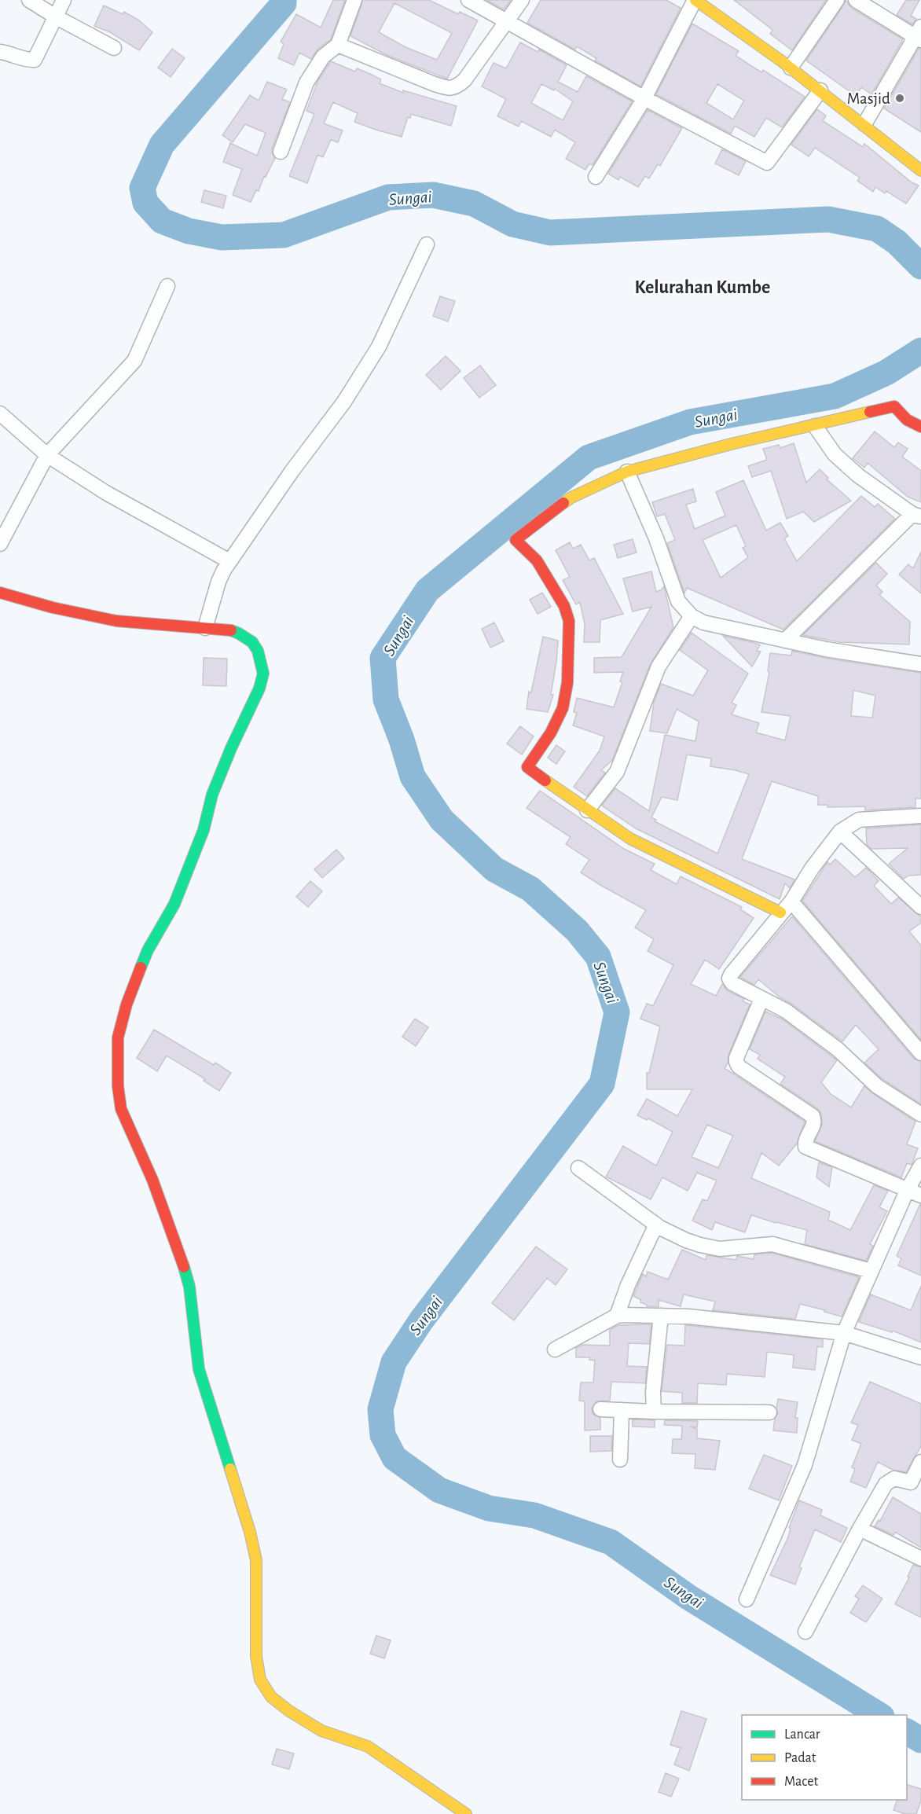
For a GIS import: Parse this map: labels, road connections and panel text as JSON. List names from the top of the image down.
{
  "districts": ["Kelurahan Kumbe"],
  "water": ["Sungai"],
  "places": ["Masjid"],
  "legend": ["Lancar", "Padat", "Macet"]
}
